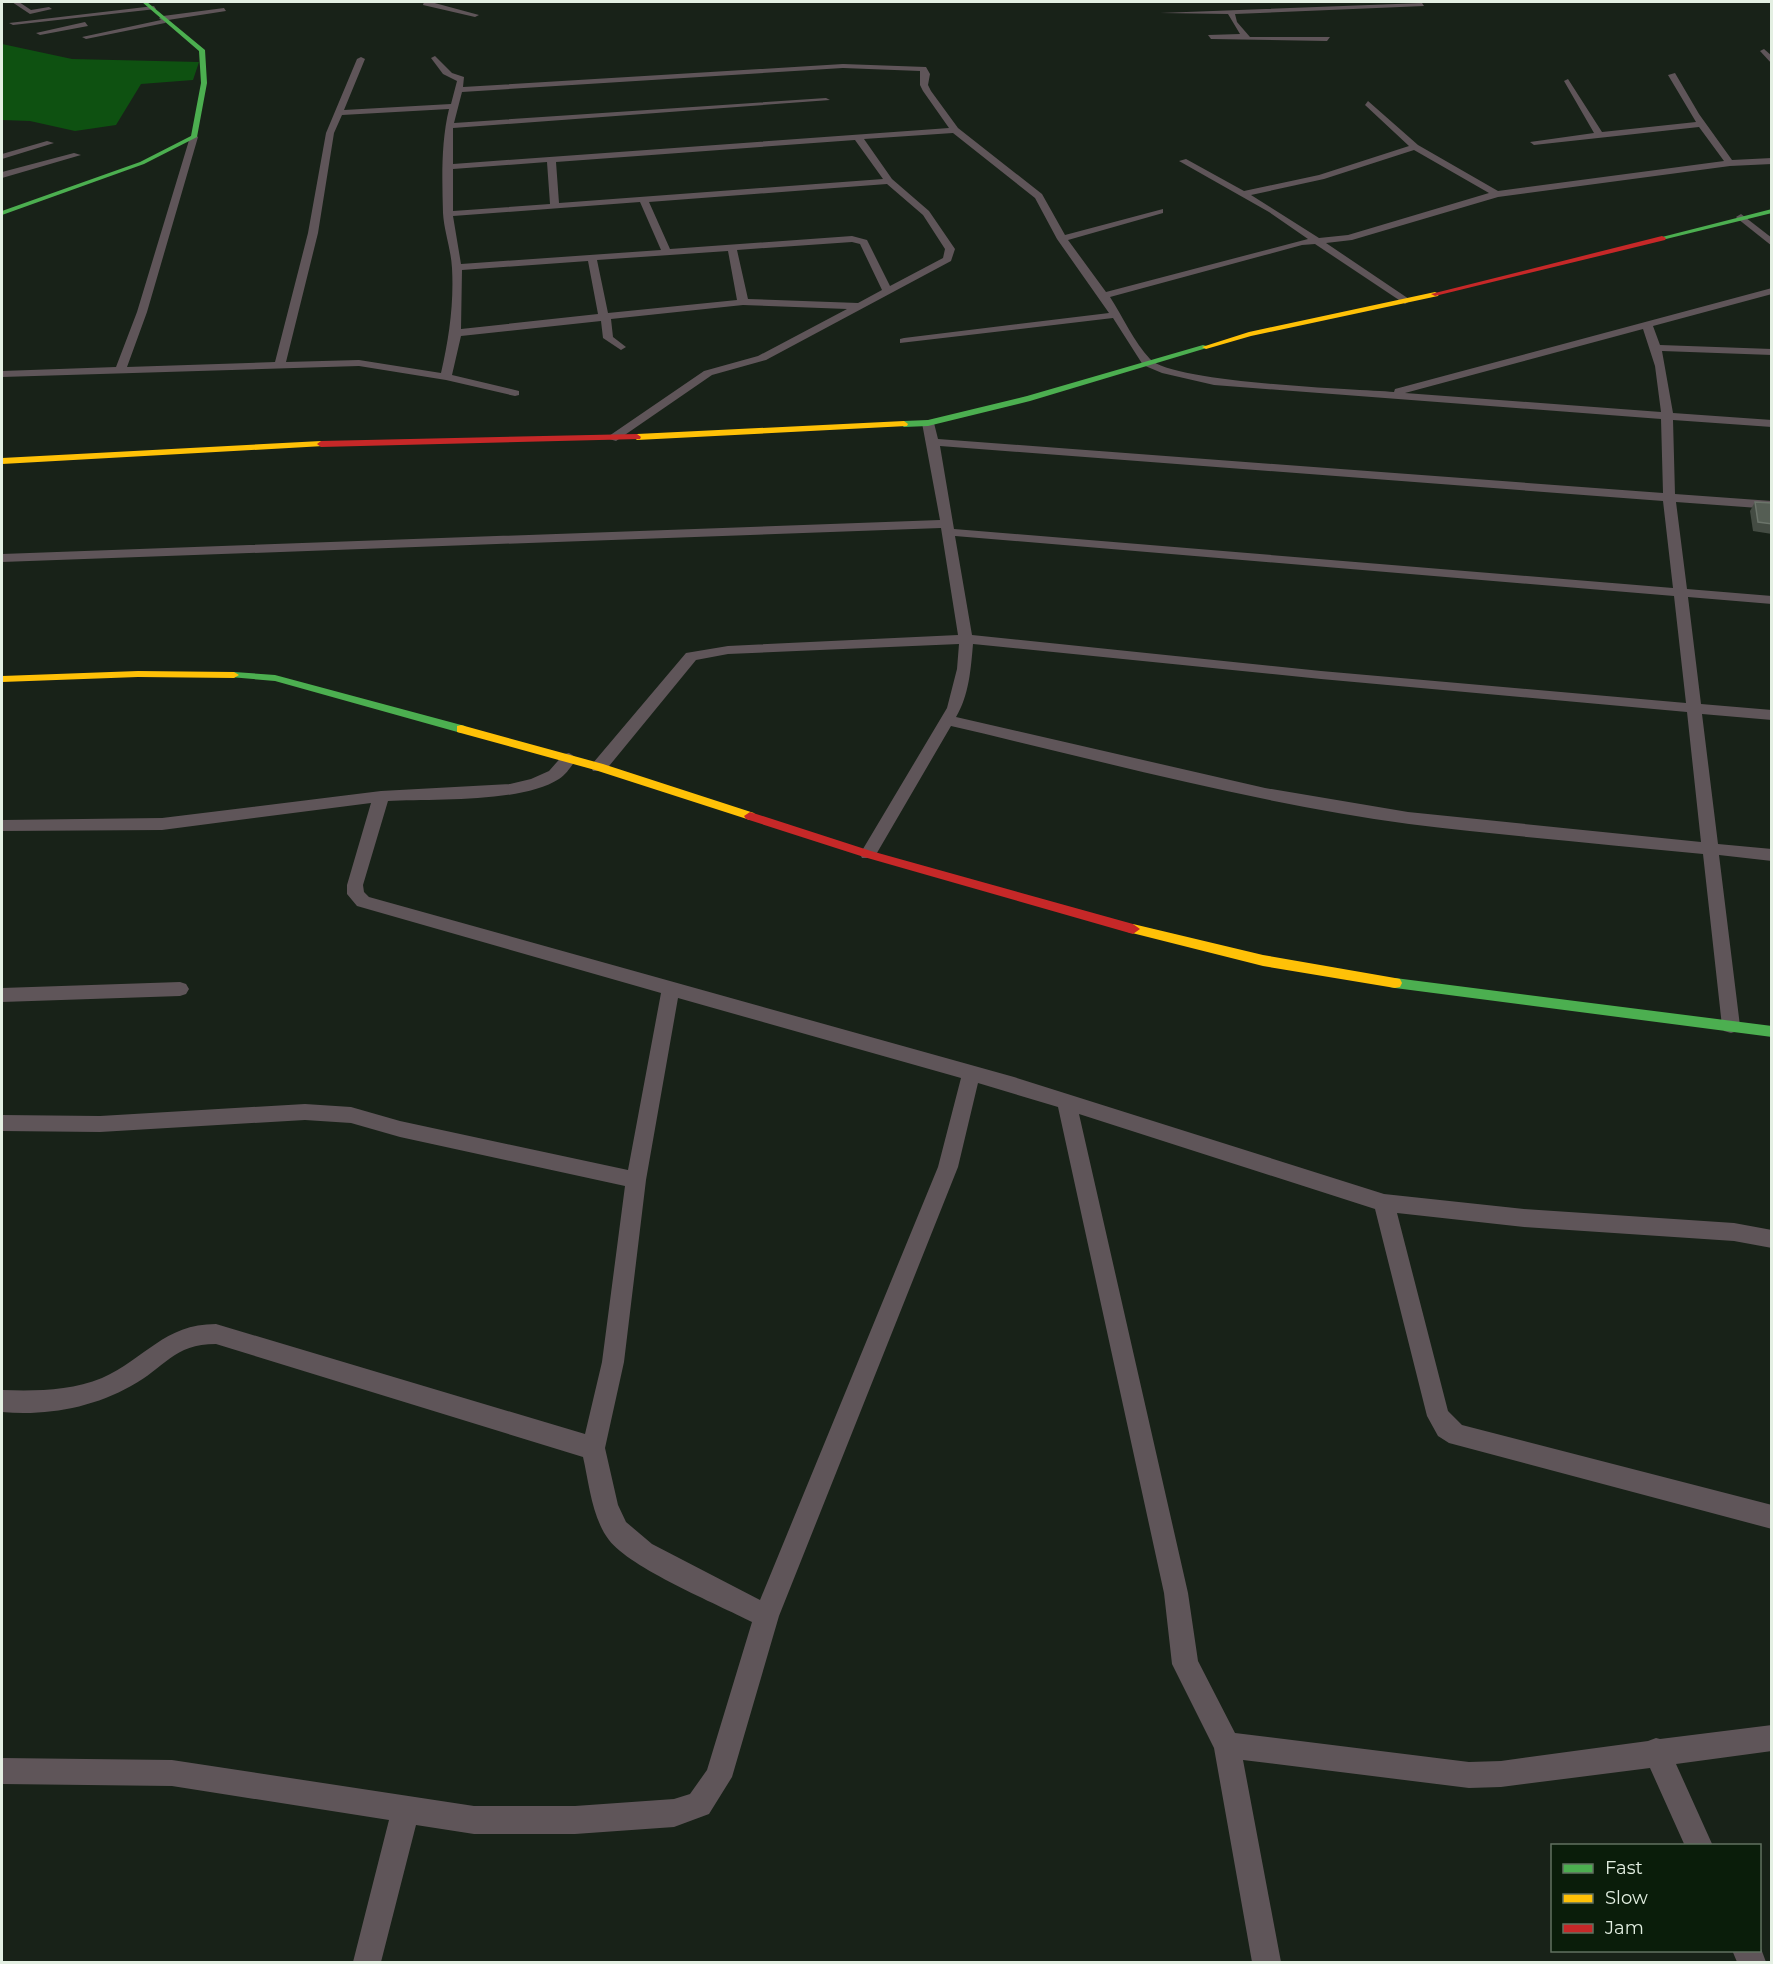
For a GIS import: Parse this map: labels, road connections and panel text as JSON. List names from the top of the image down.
{
  "legend": ["Fast", "Slow", "Jam"]
}
